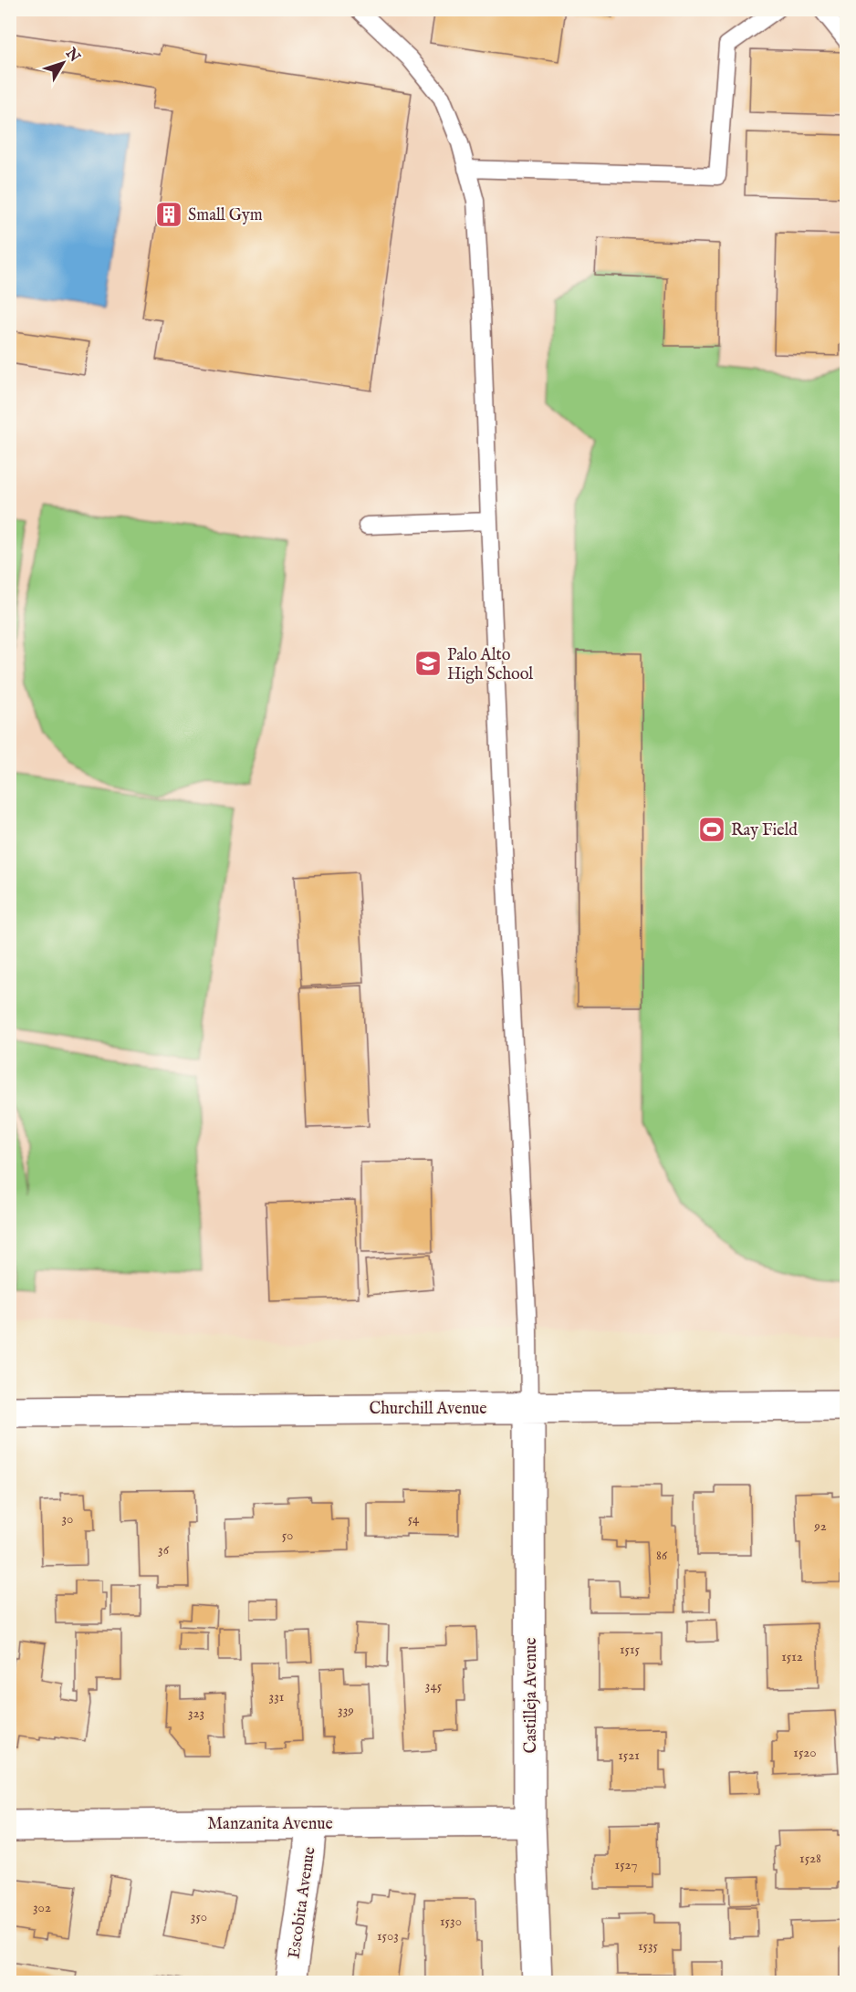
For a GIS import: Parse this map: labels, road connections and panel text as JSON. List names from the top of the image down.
{
  "streets": {
    "street": [
      "Churchill Avenue",
      "Castilleja Avenue",
      "Manzanita Avenue",
      "Escobita Avenue"
    ]
  },
  "crossings": [
    ["Churchill Avenue", "Castilleja Avenue"],
    ["Castilleja Avenue", "Manzanita Avenue"],
    ["Manzanita Avenue", "Escobita Avenue"]
  ],
  "places": {
    "building": ["Small Gym"],
    "school or university": ["Palo Alto High School"],
    "sports": ["Ray Field"]
  },
  "house_numbers": [
    "30",
    "54",
    "92",
    "50",
    "36",
    "86",
    "1515",
    "1512",
    "345",
    "331",
    "339",
    "323",
    "1520",
    "1521",
    "1528",
    "1527",
    "302",
    "350",
    "1530",
    "1503",
    "1535"
  ],
  "north": "top right"
}
